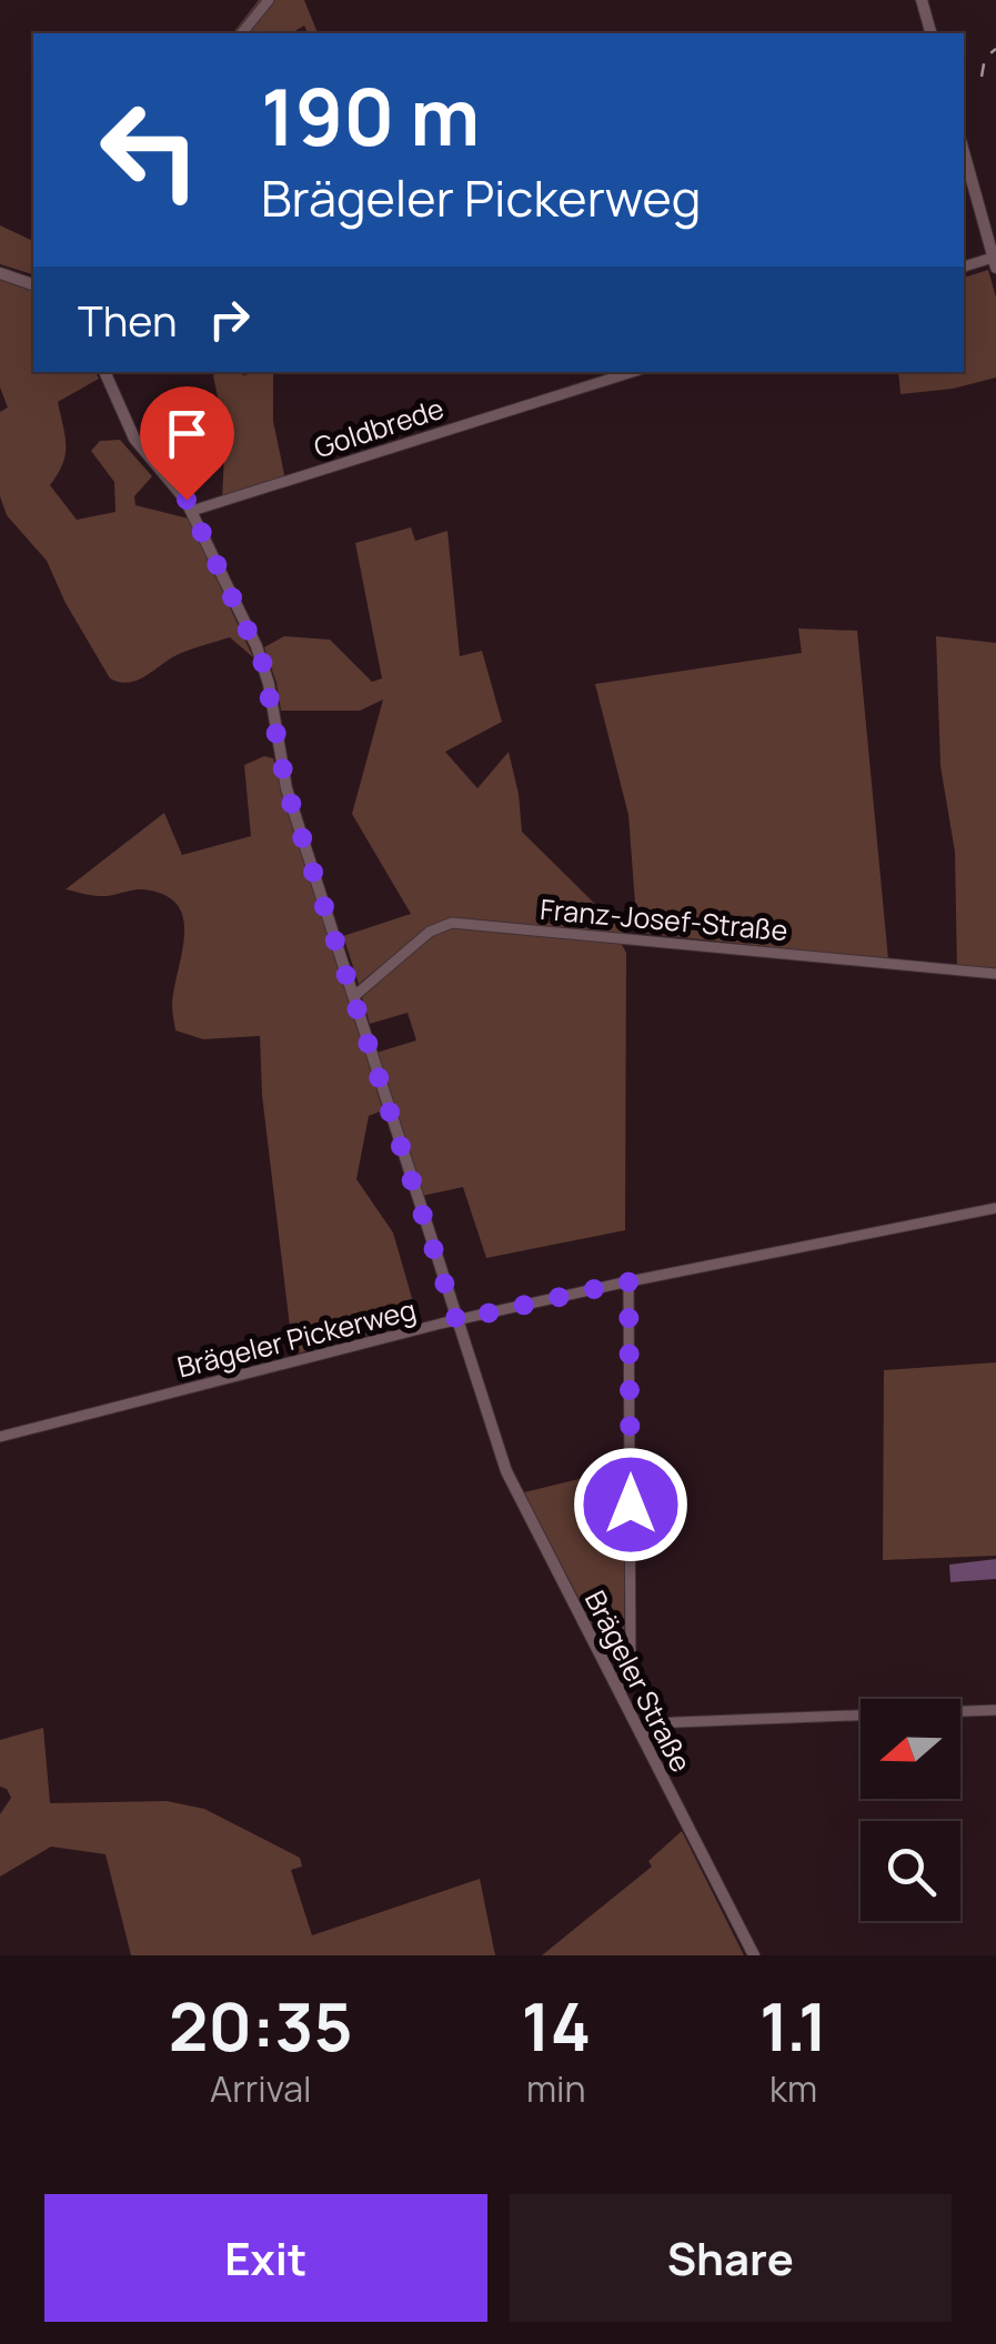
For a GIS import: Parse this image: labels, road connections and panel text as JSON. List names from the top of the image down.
{
  "streets": {
    "street": [
      "Goldbrede",
      "Franz-Josef-Straße",
      "Brägeler Pickerweg",
      "Brägeler Straße"
    ]
  },
  "crossings": [
    ["Goldbrede", "Brägeler Straße"],
    ["Franz-Josef-Straße", "Brägeler Straße"],
    ["Brägeler Pickerweg", "Brägeler Straße"]
  ],
  "north": "left",
  "page": {
    "turn": ["190 m", "Brägeler Pickerweg"],
    "then": "Then",
    "eta": [
      "20:35",
      "Arrival",
      "14",
      "min",
      "1.1",
      "km"
    ],
    "buttons": ["Exit", "Share"]
  }
}
